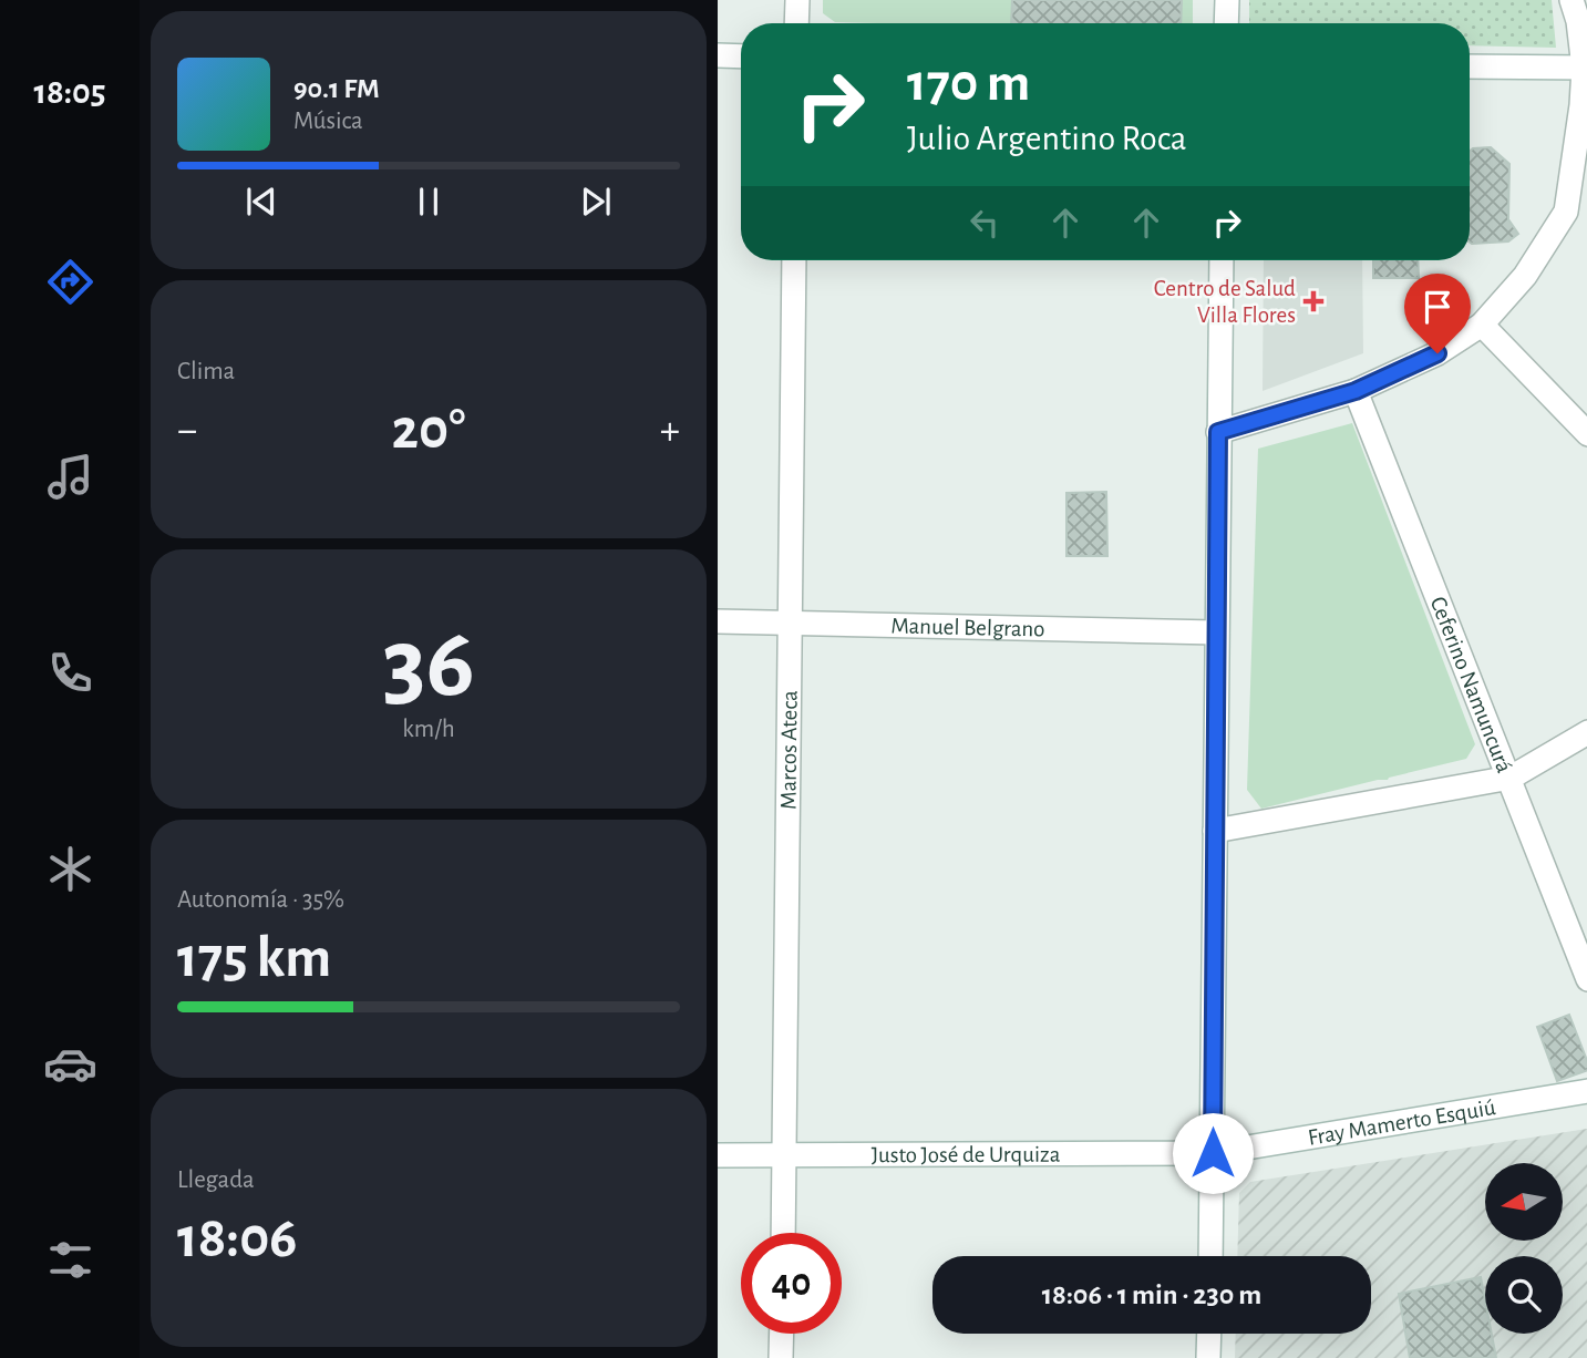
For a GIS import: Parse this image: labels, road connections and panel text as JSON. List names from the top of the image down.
{
  "streets": {
    "street": [
      "Manuel Belgrano",
      "Ceferino Namuncurá",
      "Marcos Ateca",
      "Fray Mamerto Esquiú",
      "Justo José de Urquiza"
    ]
  },
  "crossings": [
    ["Manuel Belgrano", "Marcos Ateca"],
    ["Marcos Ateca", "Justo José de Urquiza"],
    ["Fray Mamerto Esquiú", "Justo José de Urquiza"]
  ],
  "places": {
    "health": ["Centro de Salud Villa Flores"]
  },
  "north": "left",
  "page": {
    "tabs": "18:05",
    "turn": ["170 m", "Julio Argentino Roca"],
    "song": ["90.1 FM", "Música"],
    "tile": [
      "Clima",
      ["36", "km/h"],
      ["Autonomía · 35%", "175 km"],
      ["Llegada", "18:06"]
    ],
    "heat": ["−", "20°", "+"],
    "limit": "40",
    "trip": "18:06 · 1 min · 230 m"
  }
}
